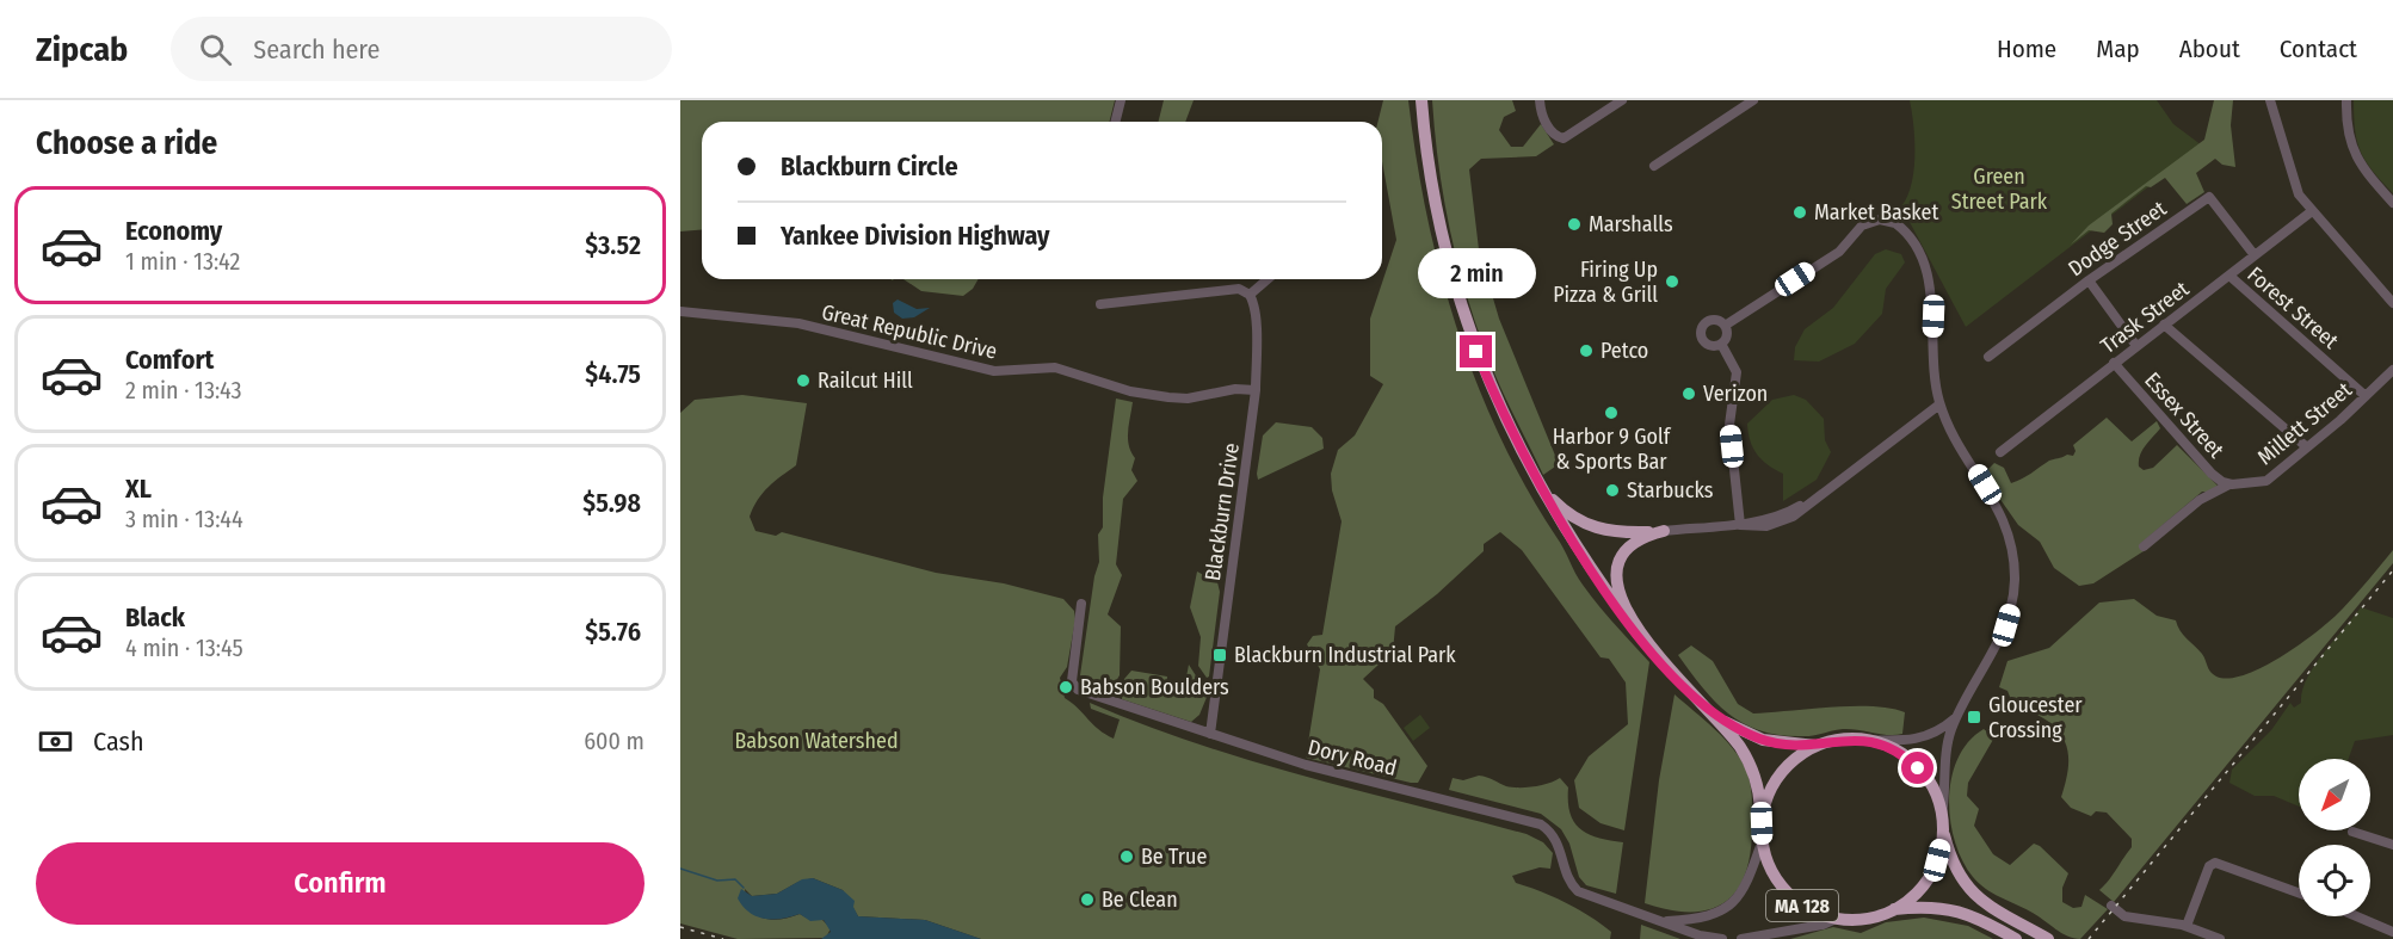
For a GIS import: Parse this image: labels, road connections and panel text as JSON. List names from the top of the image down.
{
  "streets": {
    "highway": ["MA 128"],
    "street": [
      "Dodge Street",
      "Forest Street",
      "Trask Street",
      "Great Republic Drive",
      "Essex Street",
      "Millett Street",
      "Blackburn Drive",
      "Dory Road"
    ]
  },
  "crossings": [
    ["Dodge Street", "Trask Street"],
    ["Forest Street", "Trask Street"],
    ["Forest Street", "Millett Street"],
    ["Trask Street", "Essex Street"],
    ["Great Republic Drive", "Blackburn Drive"],
    ["Essex Street", "Millett Street"],
    ["Blackburn Drive", "Dory Road"],
    ["Dory Road", "MA 128"]
  ],
  "parks": ["Green Street Park", "Babson Watershed"],
  "places": {
    "other": [
      "Market Basket",
      "Marshalls",
      "Firing Up Pizza & Grill",
      "Petco",
      "Railcut Hill",
      "Verizon",
      "Harbor 9 Golf & Sports Bar",
      "Starbucks",
      "Babson Boulders",
      "Be True",
      "Be Clean"
    ],
    "transit": ["Blackburn Industrial Park", "Gloucester Crossing"]
  },
  "north": "bottom left",
  "page": {
    "header": "Zipcab",
    "search": "Search here",
    "nav": [
      "Home",
      "Map",
      "About",
      "Contact"
    ],
    "heading": "Choose a ride",
    "banner": ["Blackburn Circle", "Yankee Division Highway"],
    "list": [
      {
        "name": "Economy",
        "note": "1 min · 13:42",
        "value": "$3.52"
      },
      {
        "name": "Comfort",
        "note": "2 min · 13:43",
        "value": "$4.75"
      },
      {
        "name": "XL",
        "note": "3 min · 13:44",
        "value": "$5.98"
      },
      {
        "name": "Black",
        "note": "4 min · 13:45",
        "value": "$5.76"
      }
    ],
    "bubble": "2 min",
    "pay": ["Cash", "600 m"],
    "buttons": "Confirm"
  }
}
